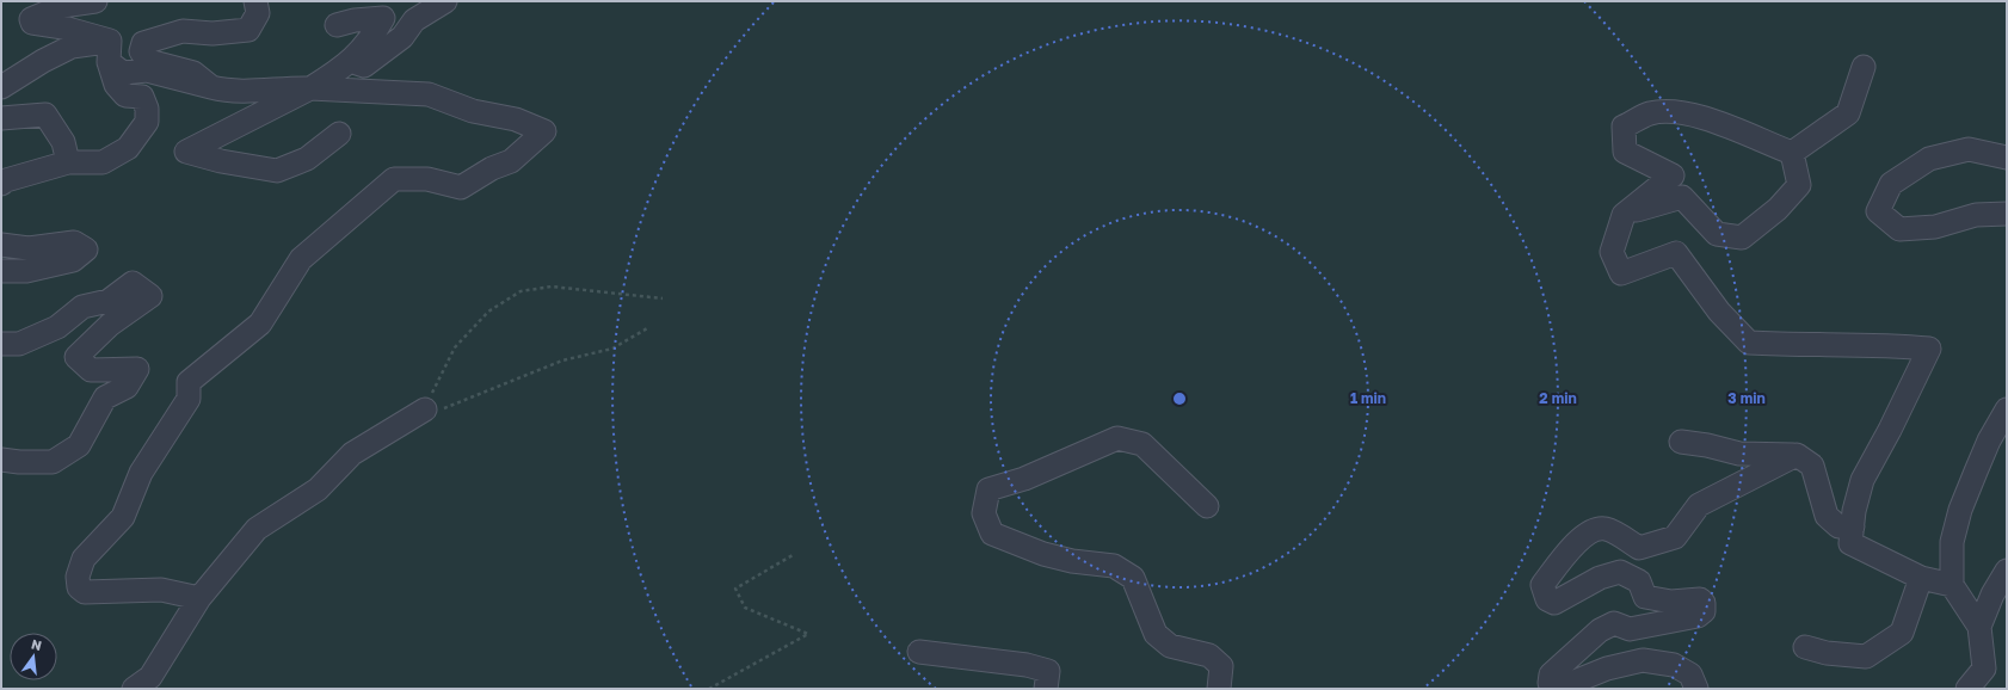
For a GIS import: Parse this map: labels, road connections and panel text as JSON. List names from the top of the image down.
{
  "north": "top",
  "rings": ["1 min", "2 min", "3 min"]
}
